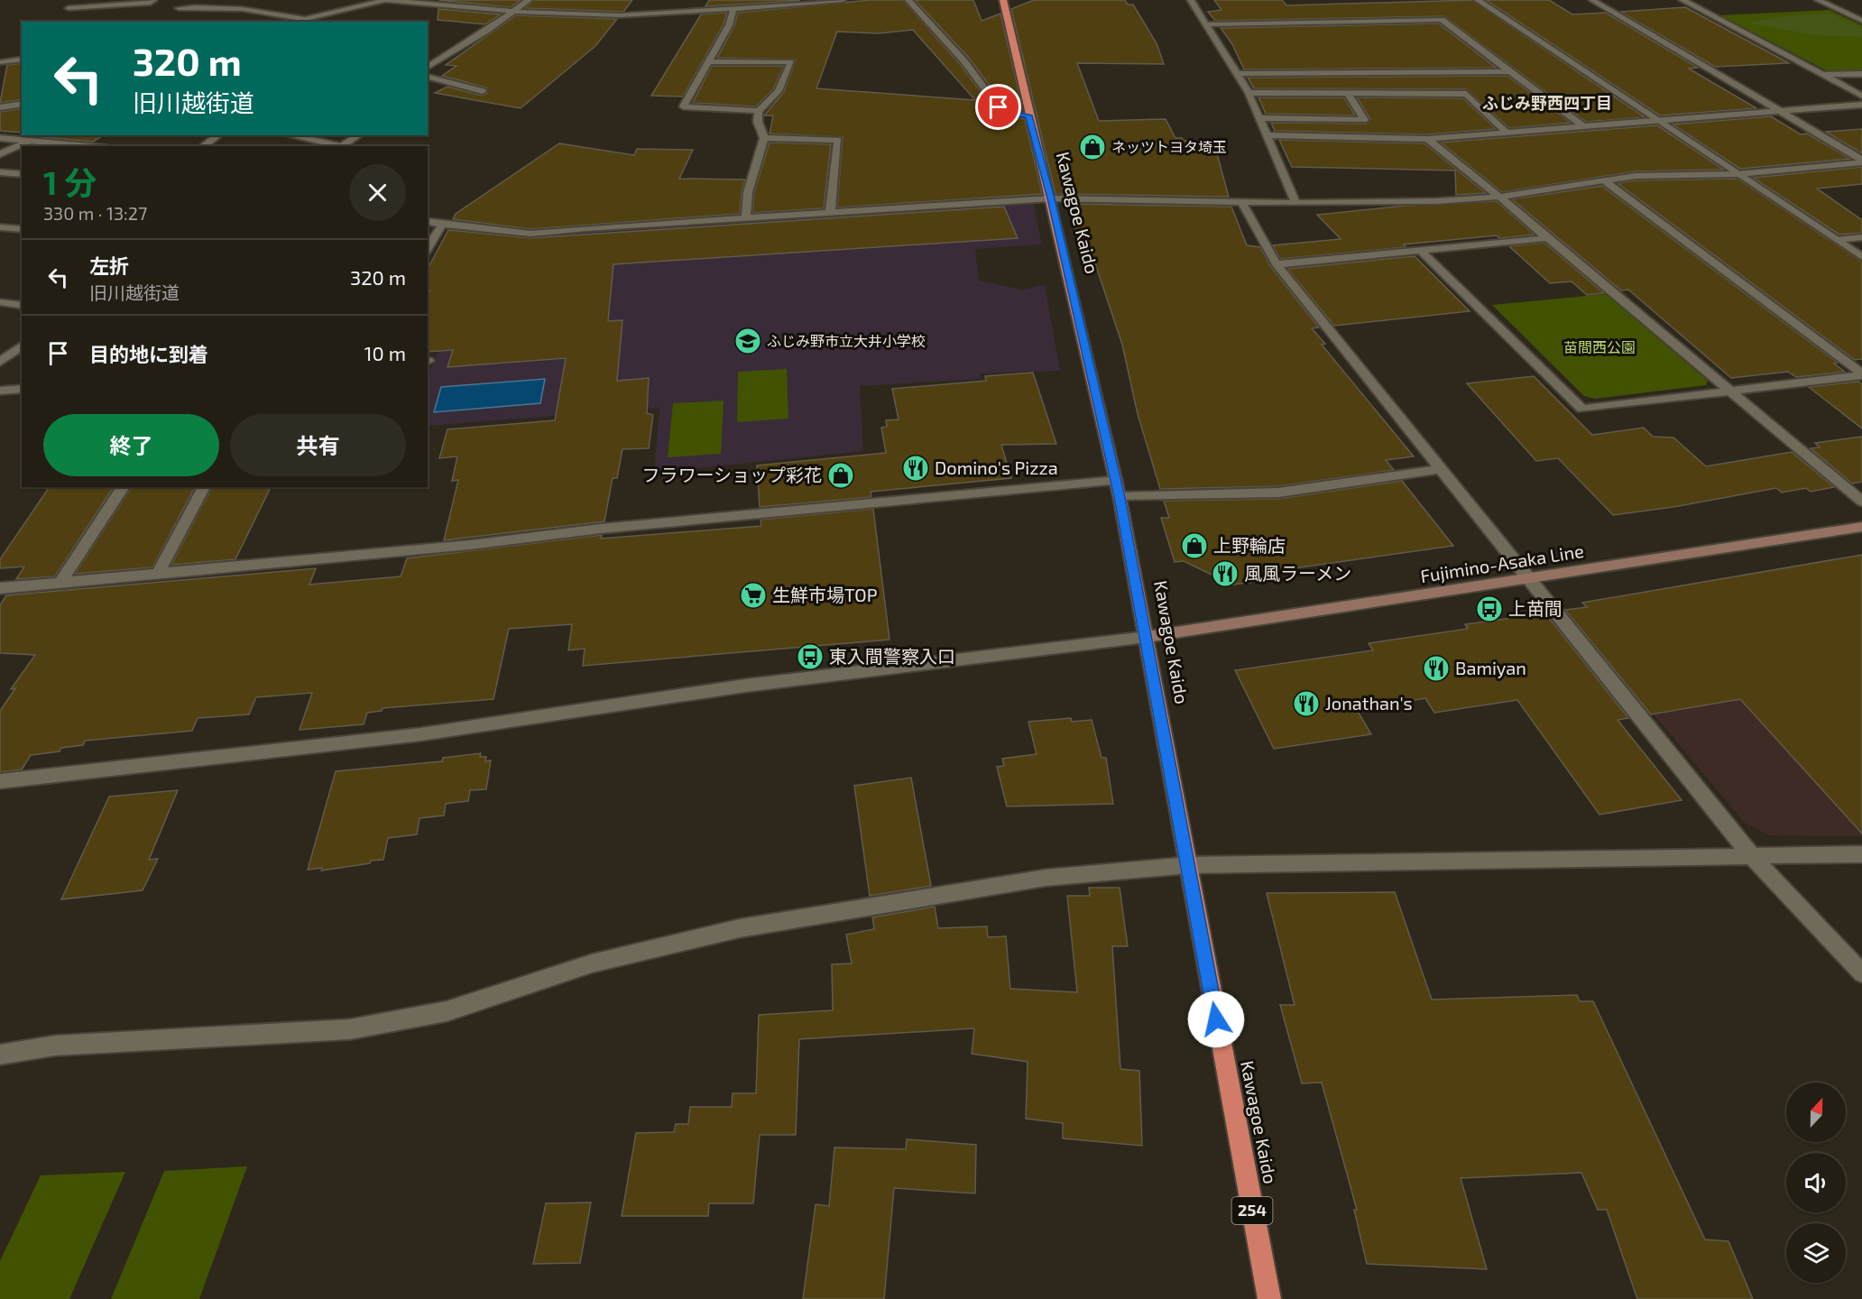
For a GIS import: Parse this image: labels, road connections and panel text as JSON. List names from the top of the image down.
{
  "streets": {
    "highway": ["Kawagoe Kaido", "254"],
    "main road": ["Fujimino-Asaka Line"]
  },
  "crossings": [
    ["Kawagoe Kaido", "Fujimino-Asaka Line"]
  ],
  "districts": ["ふじみ野西四丁目"],
  "parks": ["苗間西公園"],
  "places": {
    "shop": ["ネッツトヨタ埼玉", "フラワーショップ彩花", "上野輪店"],
    "school or university": ["ふじみ野市立大井小学校"],
    "restaurant": [
      "Domino's Pizza",
      "風風ラーメン",
      "Bamiyan",
      "Jonathan's"
    ],
    "supermarket": ["生鮮市場TOP"],
    "bus stop": ["上苗間", "東入間警察入口"]
  },
  "north": "top",
  "page": {
    "turn": ["320 m", "旧川越街道"],
    "heading": ["1 分", "330 m · 13:27"],
    "list": [
      {
        "name": "左折",
        "note": "旧川越街道",
        "value": "320 m"
      },
      {
        "name": "目的地に到着",
        "value": "10 m"
      }
    ],
    "buttons": ["終了", "共有"]
  }
}
